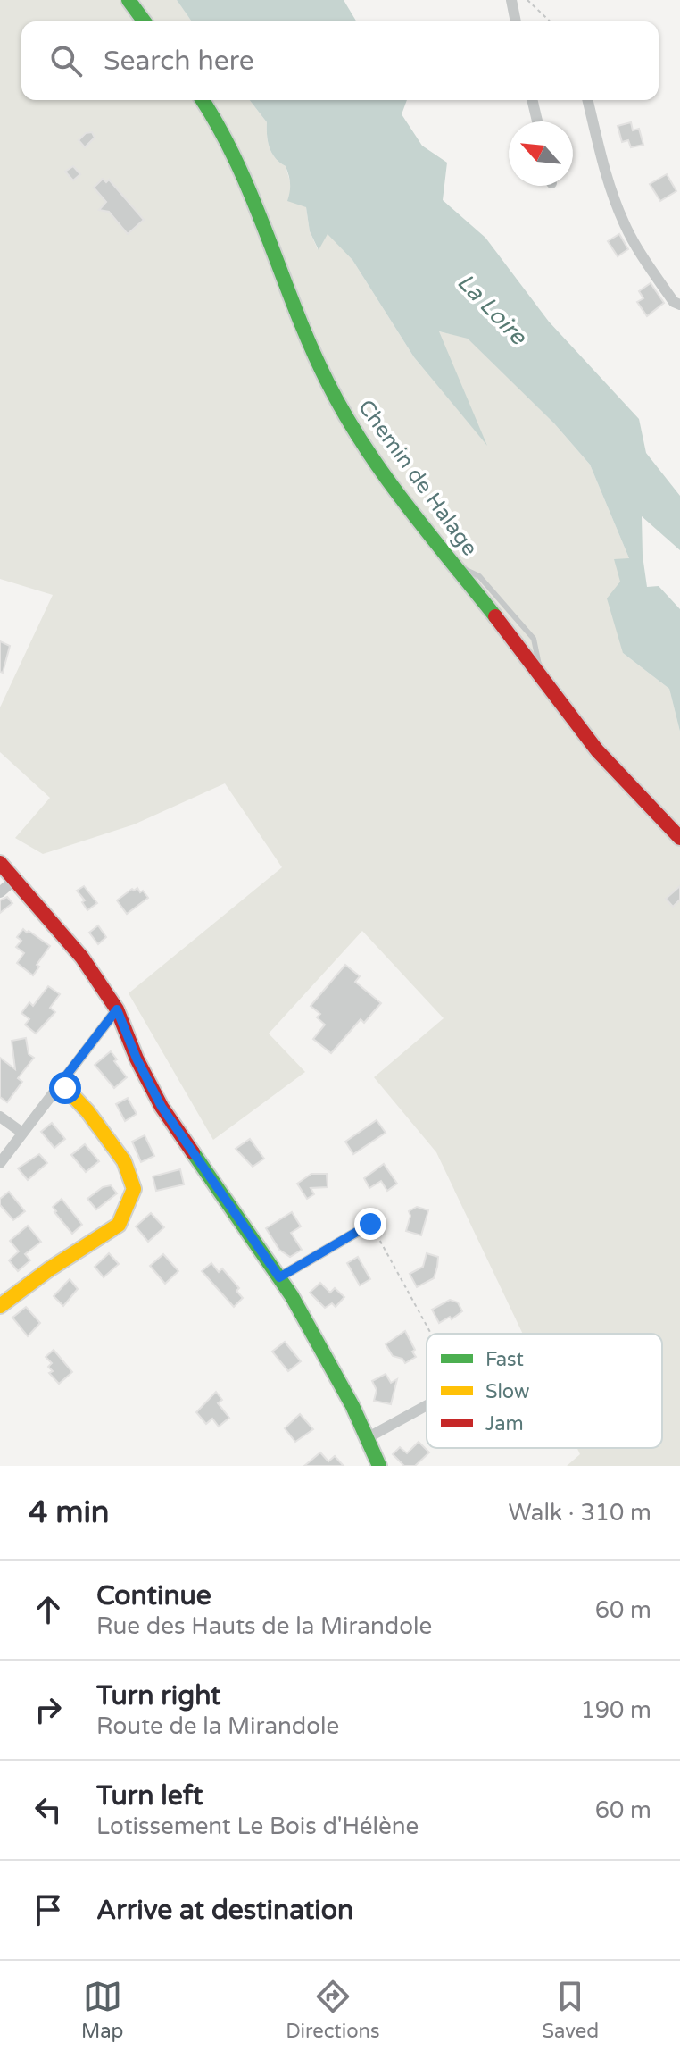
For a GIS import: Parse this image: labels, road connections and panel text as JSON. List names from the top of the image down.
{
  "streets": {
    "street": ["Chemin de Halage"]
  },
  "water": ["La Loire"],
  "legend": ["Fast", "Slow", "Jam"],
  "north": "top left",
  "page": {
    "search": "Search here",
    "heading": ["4 min", "Walk · 310 m"],
    "list": [
      ["Continue", "Rue des Hauts de la Mirandole", "60 m"],
      ["Turn right", "Route de la Mirandole", "190 m"],
      ["Turn left", "Lotissement Le Bois d'Hélène", "60 m"],
      "Arrive at destination"
    ],
    "nav": ["Map", "Directions", "Saved"]
  }
}
